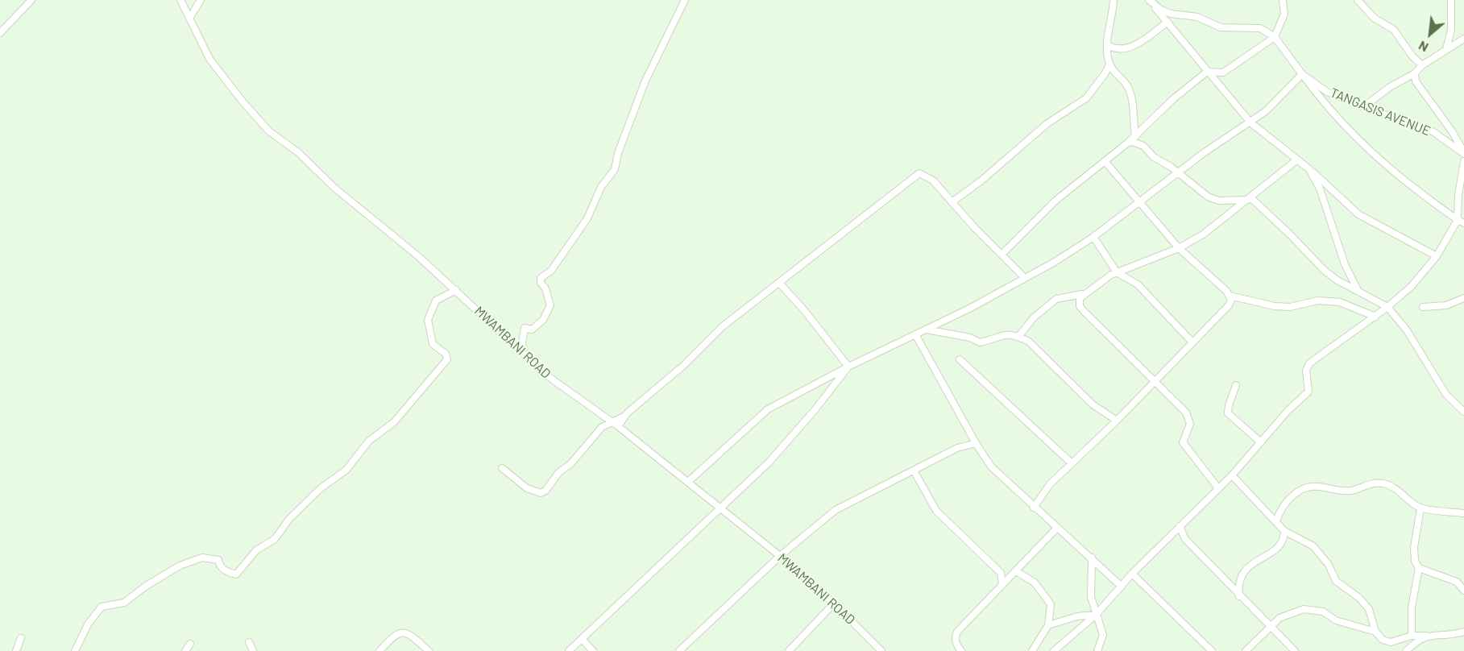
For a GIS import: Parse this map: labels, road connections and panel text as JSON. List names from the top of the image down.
{
  "streets": {
    "street": ["TANGASIS AVENUE", "MWAMBANI ROAD"]
  },
  "north": "bottom left"
}
